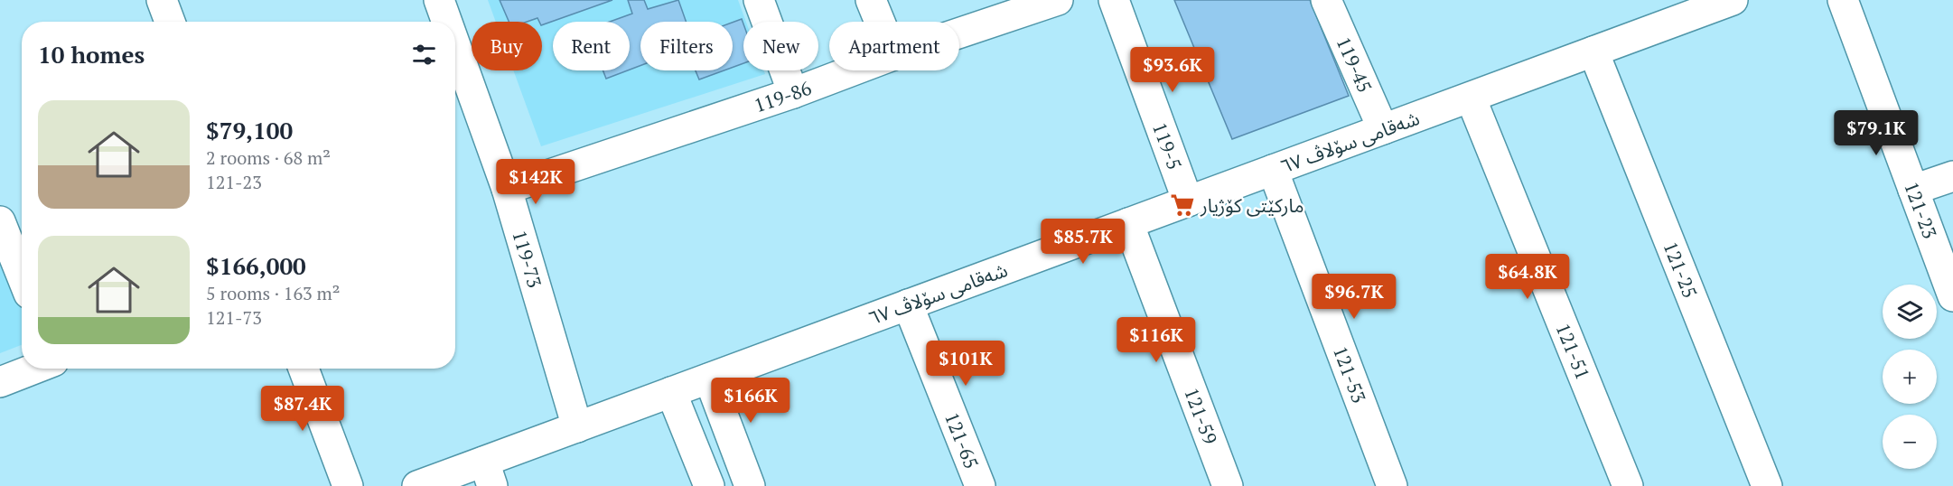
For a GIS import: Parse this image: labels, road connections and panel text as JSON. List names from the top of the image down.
{
  "streets": {
    "street": [
      "119-45",
      "119-86",
      "شەقامی سۆلاڤ ٦٧",
      "119-5",
      "121-23",
      "119-73",
      "121-25",
      "121-51",
      "121-53",
      "121-59",
      "121-65"
    ]
  },
  "crossings": [
    ["119-45", "شەقامی سۆلاڤ ٦٧"],
    ["119-86", "119-73"],
    ["شەقامی سۆلاڤ ٦٧", "119-5"],
    ["شەقامی سۆلاڤ ٦٧", "119-73"],
    ["شەقامی سۆلاڤ ٦٧", "121-25"],
    ["شەقامی سۆلاڤ ٦٧", "121-51"],
    ["شەقامی سۆلاڤ ٦٧", "121-53"],
    ["شەقامی سۆلاڤ ٦٧", "121-59"],
    ["شەقامی سۆلاڤ ٦٧", "121-65"]
  ],
  "places": {
    "supermarket": ["مارکێتی کۆژیار"]
  },
  "page": {
    "chip": [
      "Buy",
      "Rent",
      "Filters",
      "New",
      "Apartment"
    ],
    "heading": "10 homes",
    "price": [
      "$93.6K",
      "$79.1K",
      "$142K",
      "$85.7K",
      "$64.8K",
      "$96.7K",
      "$116K",
      "$101K",
      "$166K",
      "$87.4K"
    ],
    "list": [
      {
        "name": "$79,100",
        "note": "2 rooms · 68 m² · 121-23"
      },
      {
        "name": "$166,000",
        "note": "5 rooms · 163 m² · 121-73"
      }
    ],
    "map_buttons": ["+", "−"]
  }
}
